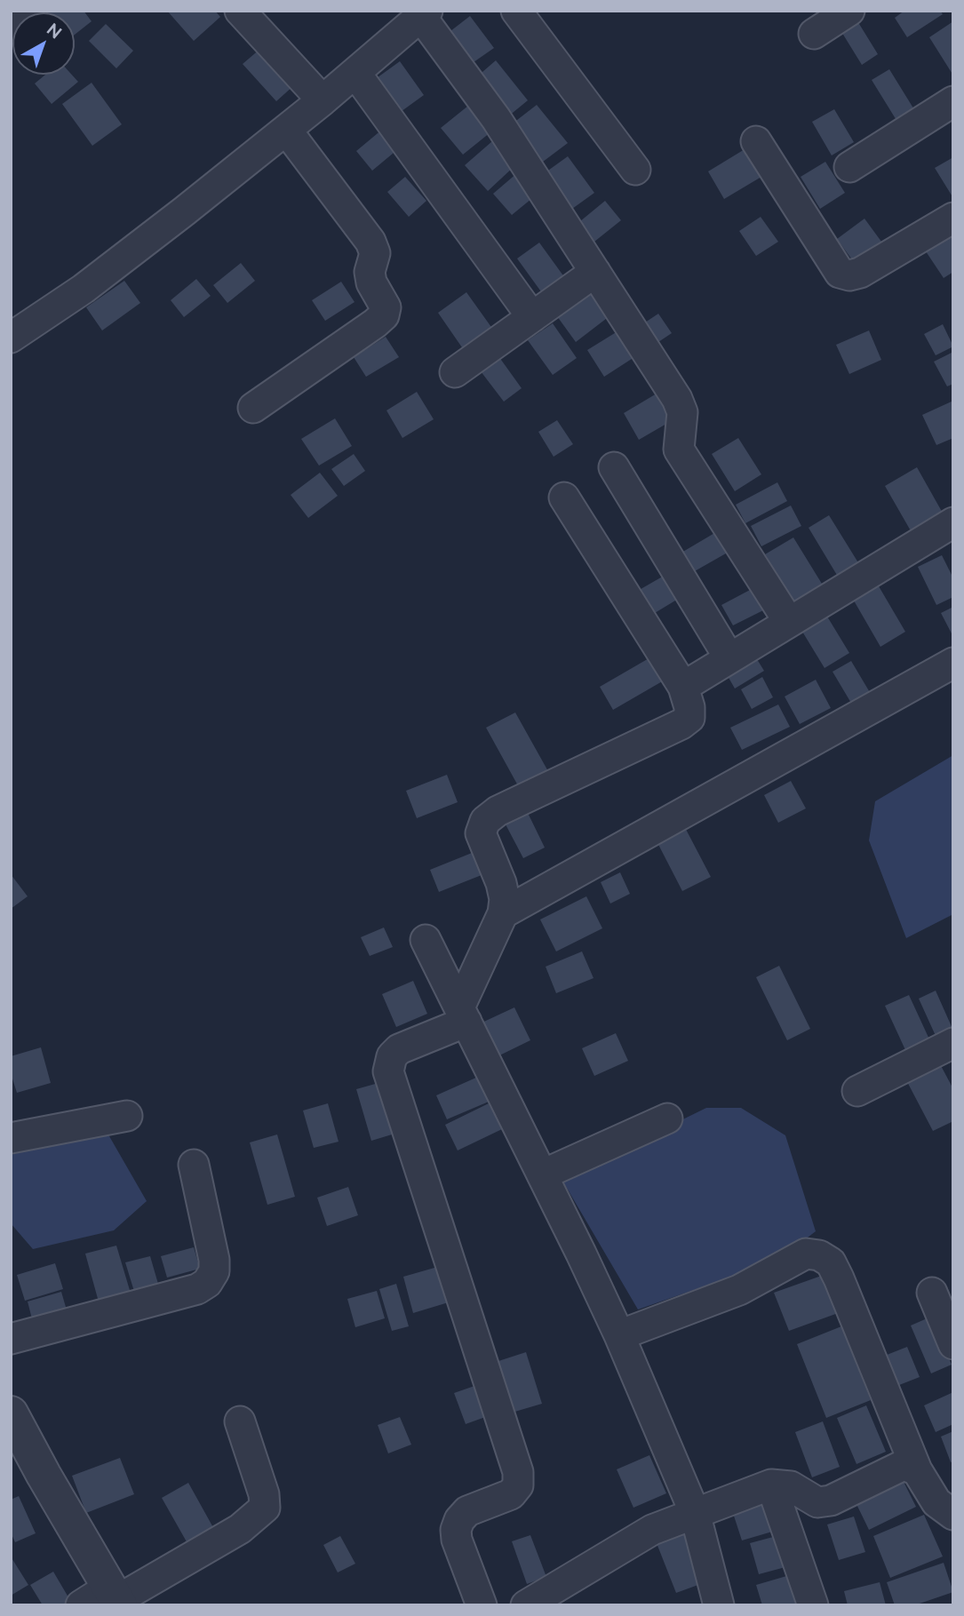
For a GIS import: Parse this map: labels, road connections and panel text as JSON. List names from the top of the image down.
{
  "north": "top right"
}
